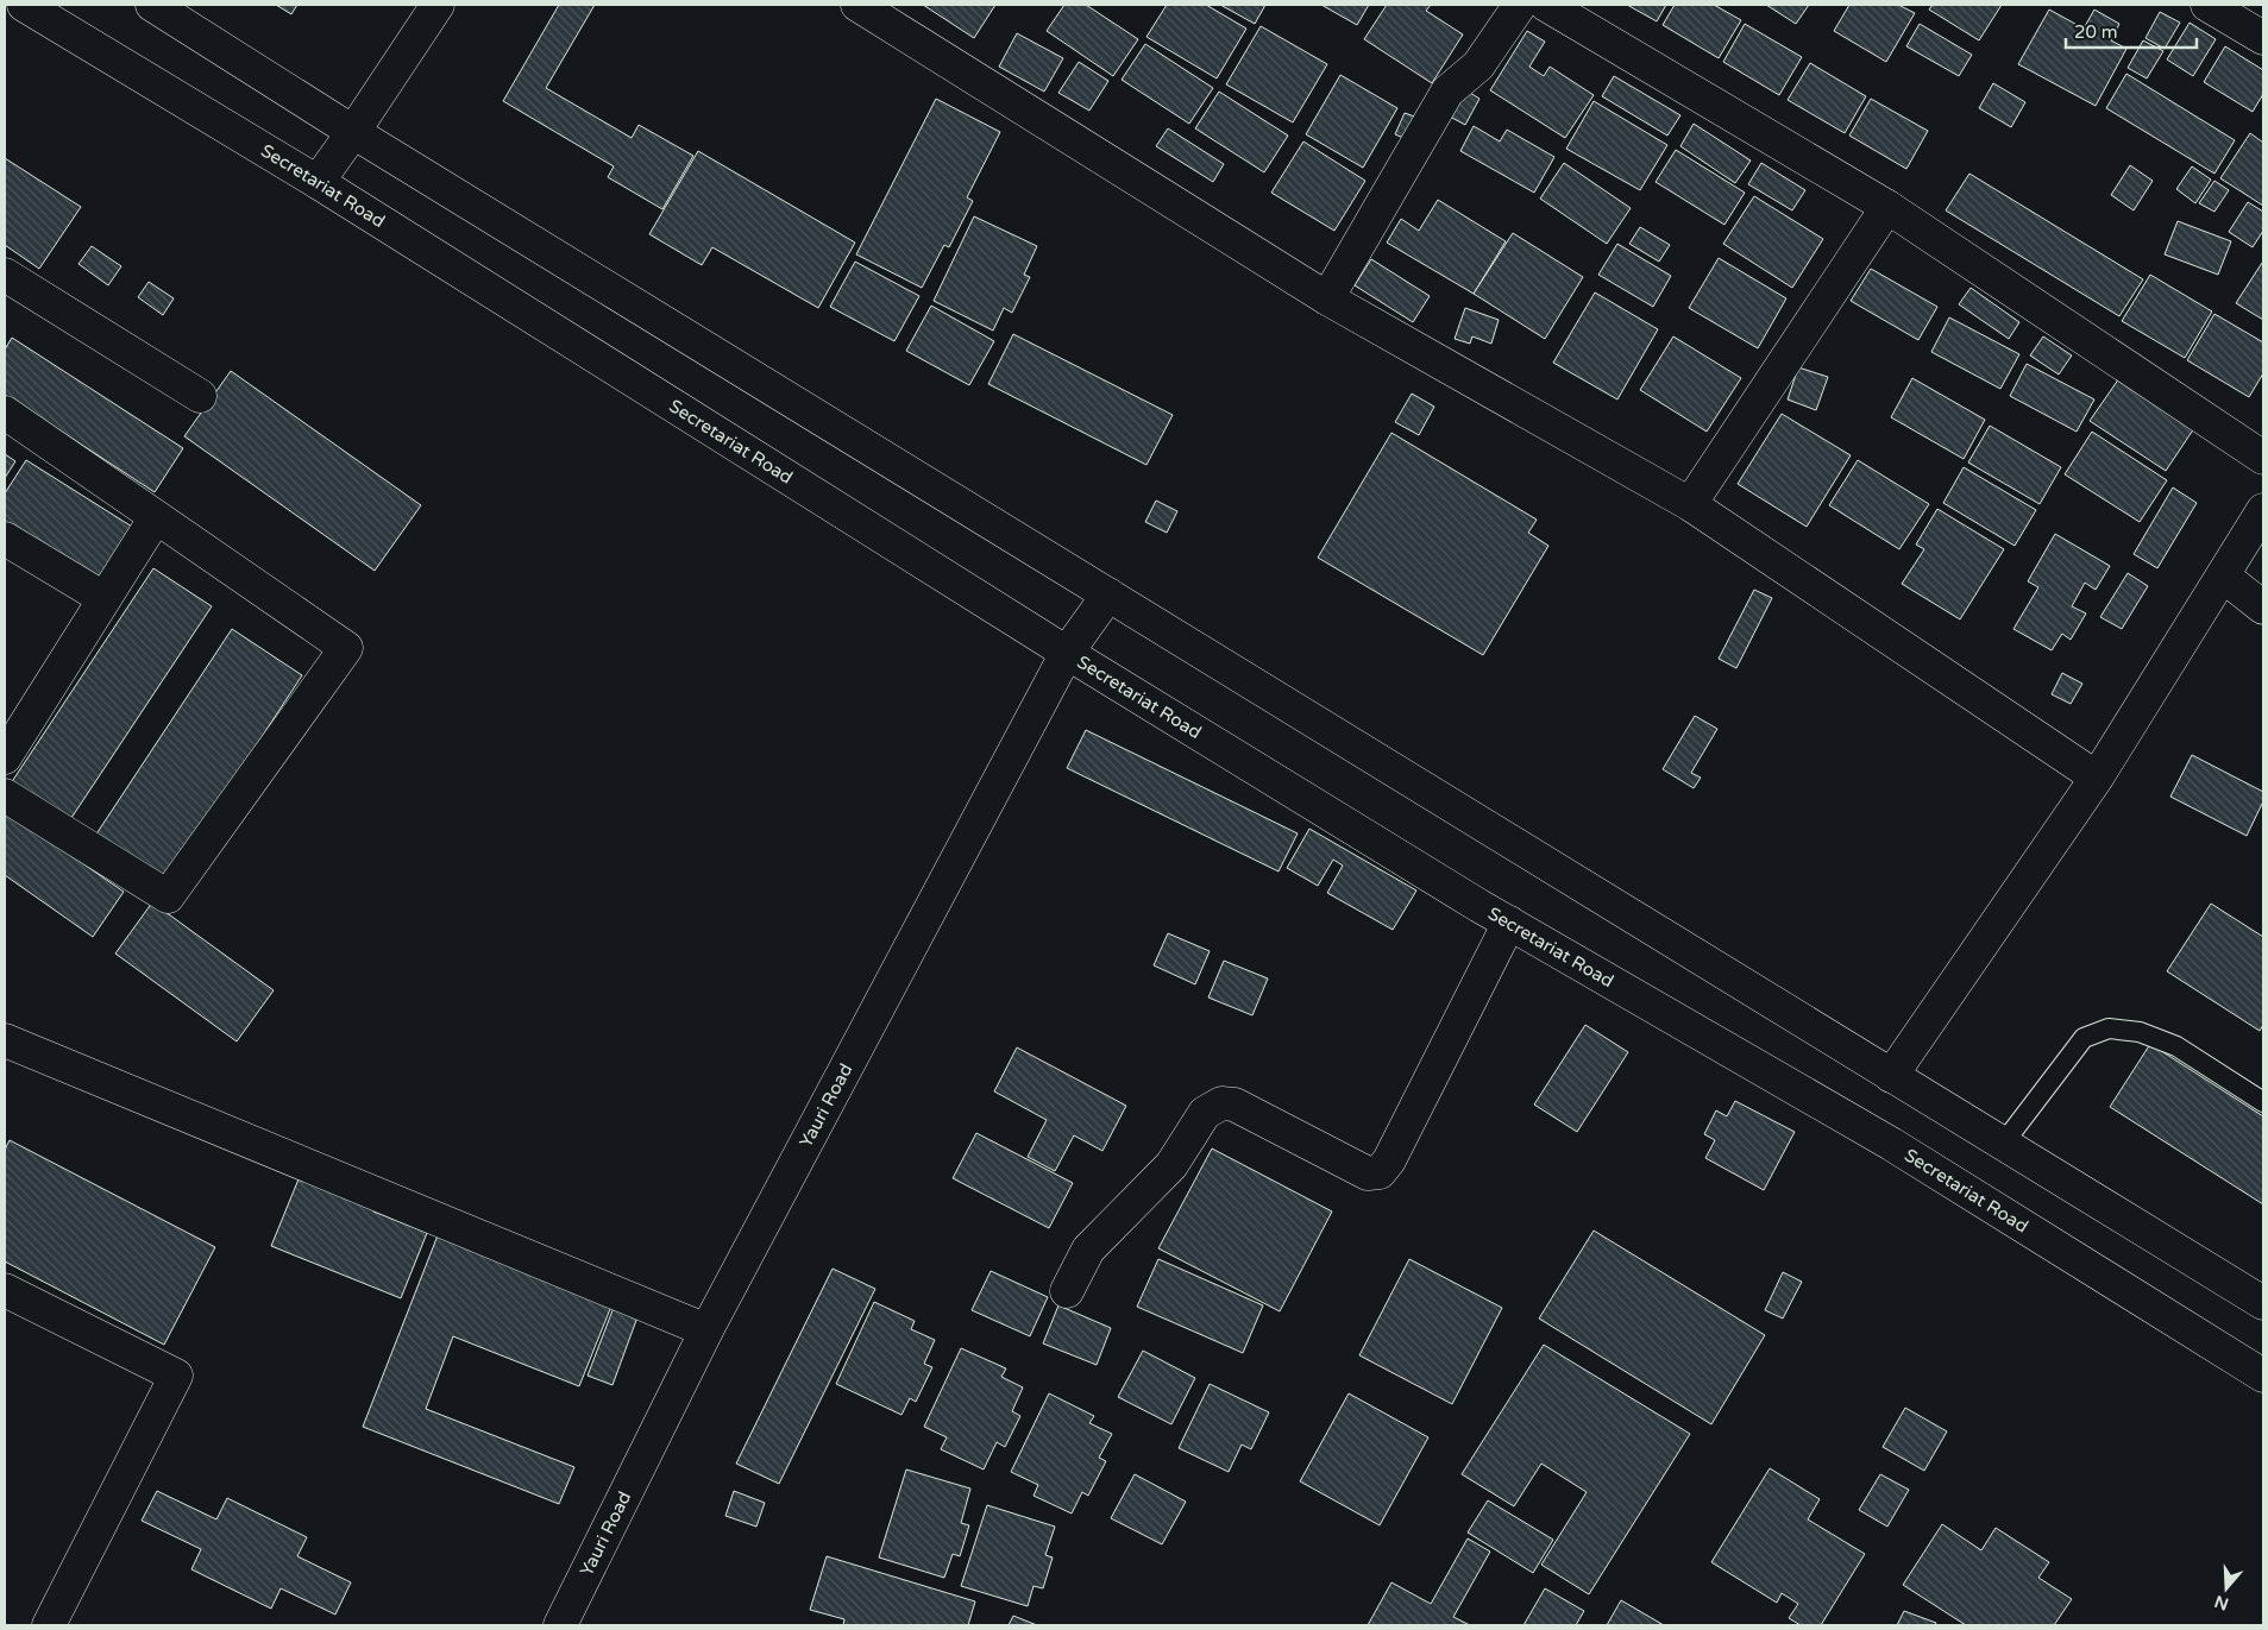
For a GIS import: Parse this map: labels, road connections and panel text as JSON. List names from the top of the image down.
{
  "streets": {
    "street": ["Secretariat Road", "Yauri Road"]
  },
  "crossings": [
    ["Secretariat Road", "Yauri Road"]
  ],
  "scale_bar": "20 m",
  "north": "bottom"
}
